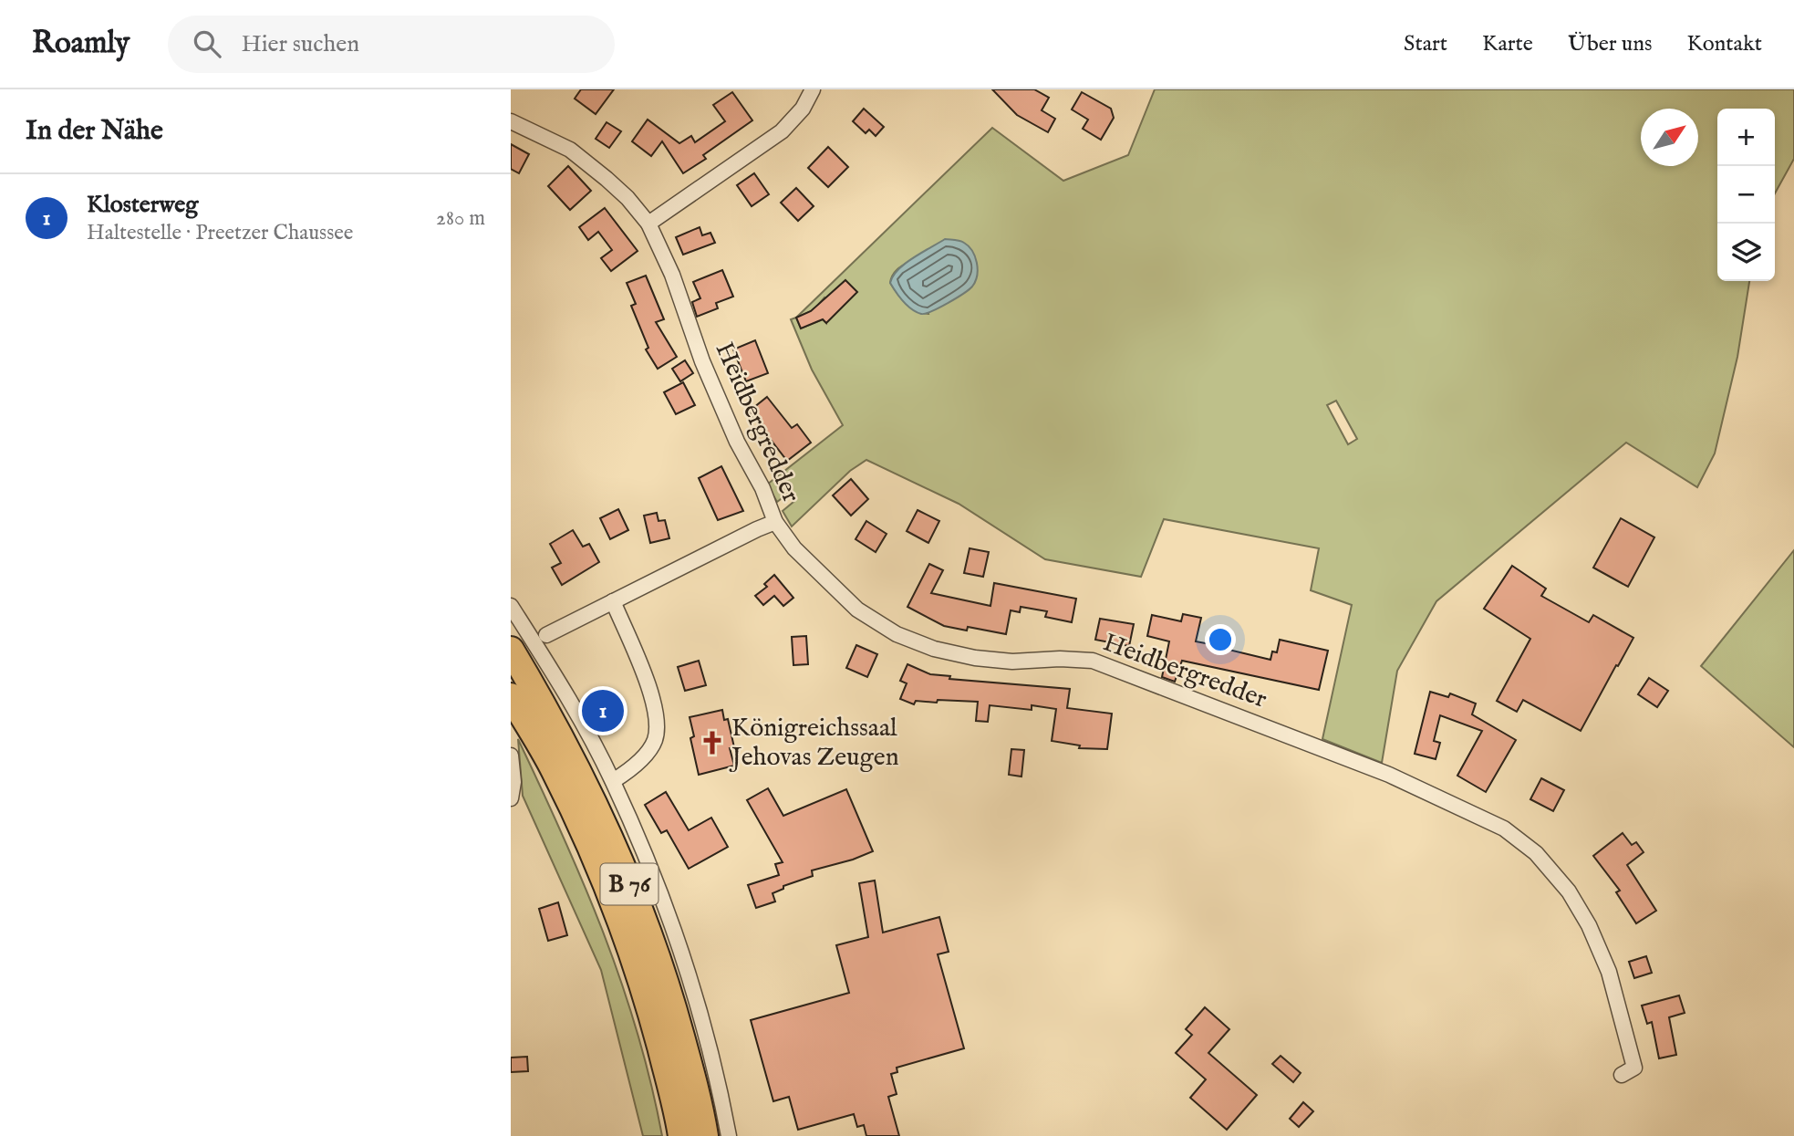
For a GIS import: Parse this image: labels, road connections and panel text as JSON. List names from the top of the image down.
{
  "streets": {
    "highway": ["B 76"],
    "street": ["Heidbergredder"]
  },
  "places": {
    "church": ["Königreichssaal Jehovas Zeugen"]
  },
  "north": "top right",
  "page": {
    "header": "Roamly",
    "search": "Hier suchen",
    "nav": [
      "Start",
      "Karte",
      "Über uns",
      "Kontakt"
    ],
    "heading": "In der Nähe",
    "map_buttons": ["+", "−"],
    "list": [
      {
        "mark": "1",
        "name": "Klosterweg",
        "note": "Haltestelle · Preetzer Chaussee",
        "value": "280 m"
      }
    ],
    "pins": "1"
  }
}
